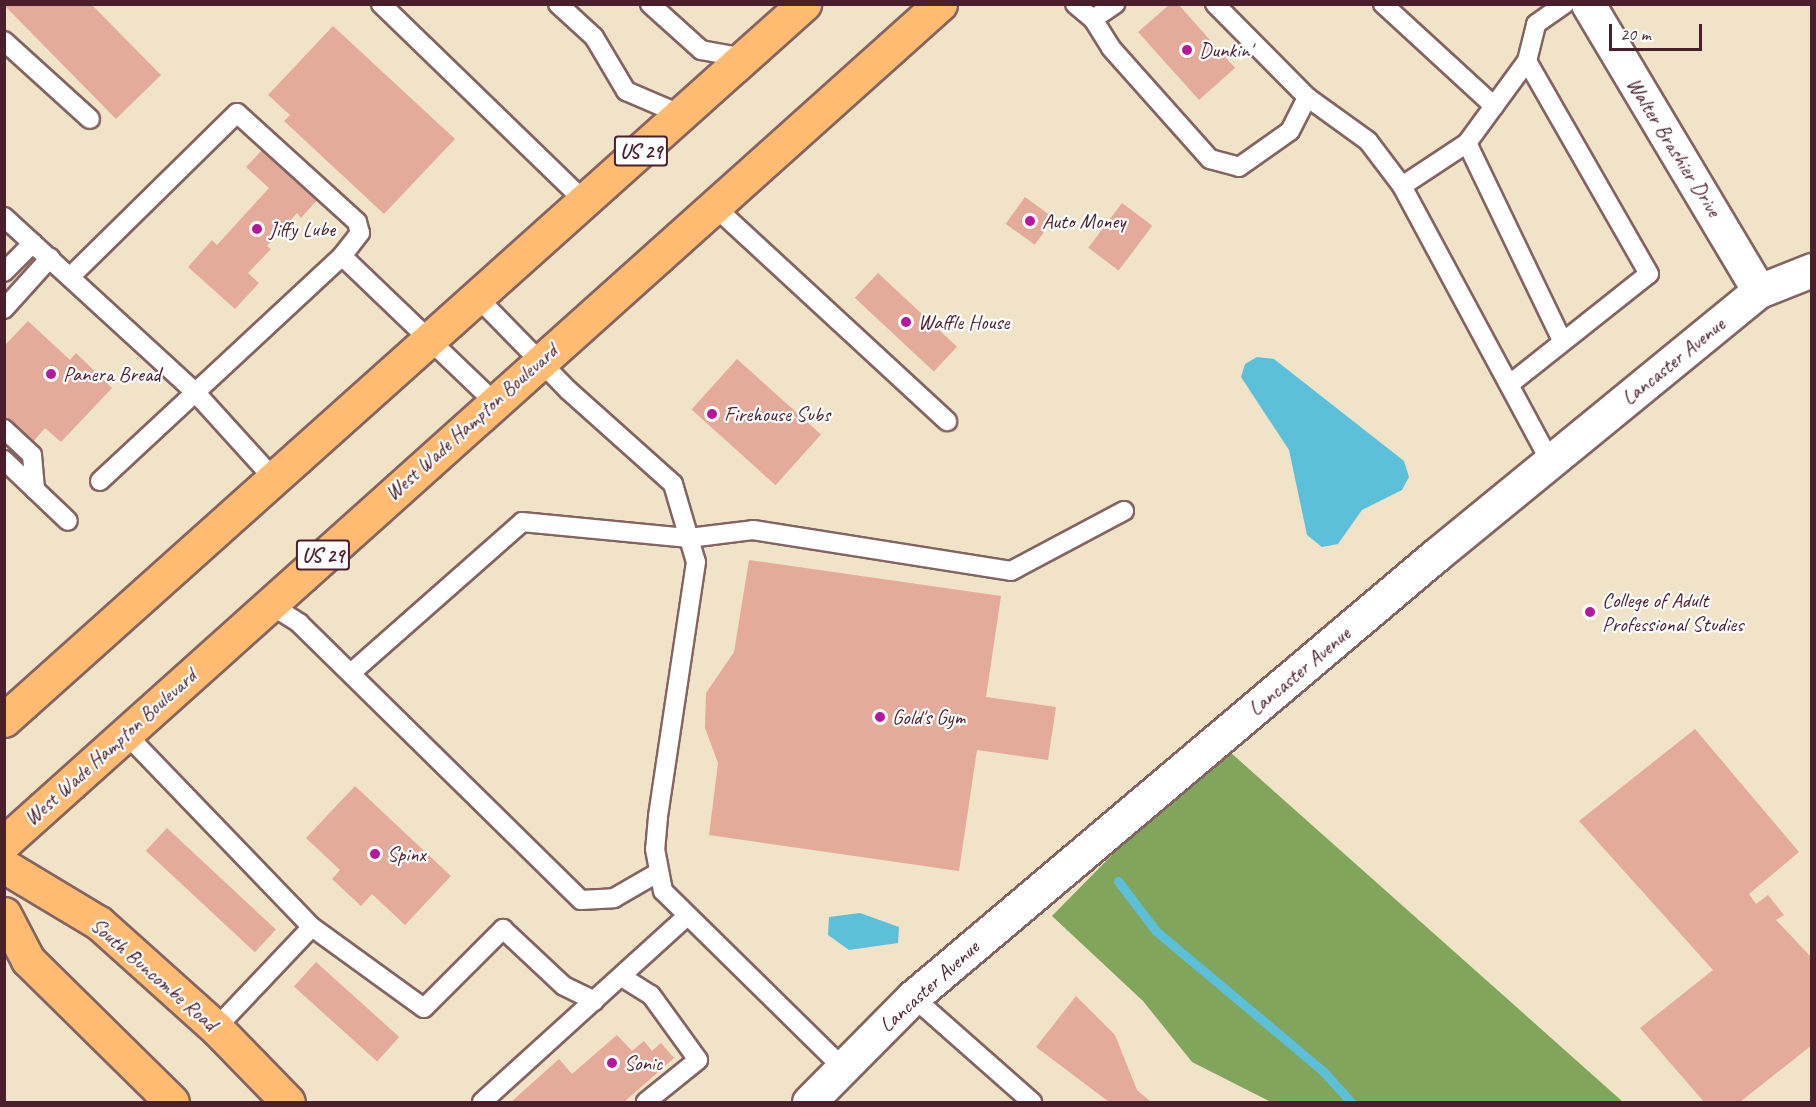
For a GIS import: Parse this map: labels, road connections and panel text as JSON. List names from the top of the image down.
{
  "streets": {
    "main road": ["US 29", "West Wade Hampton Boulevard", "South Buncombe Road"],
    "street": ["Walter Brashier Drive", "Lancaster Avenue"]
  },
  "crossings": [
    ["Walter Brashier Drive", "Lancaster Avenue"]
  ],
  "places": [
    "Dunkin'",
    "Auto Money",
    "Jiffy Lube",
    "Waffle House",
    "Panera Bread",
    "Firehouse Subs",
    "College of Adult Professional Studies",
    "Gold's Gym",
    "Spinx",
    "Sonic"
  ],
  "scale_bar": "20 m"
}
